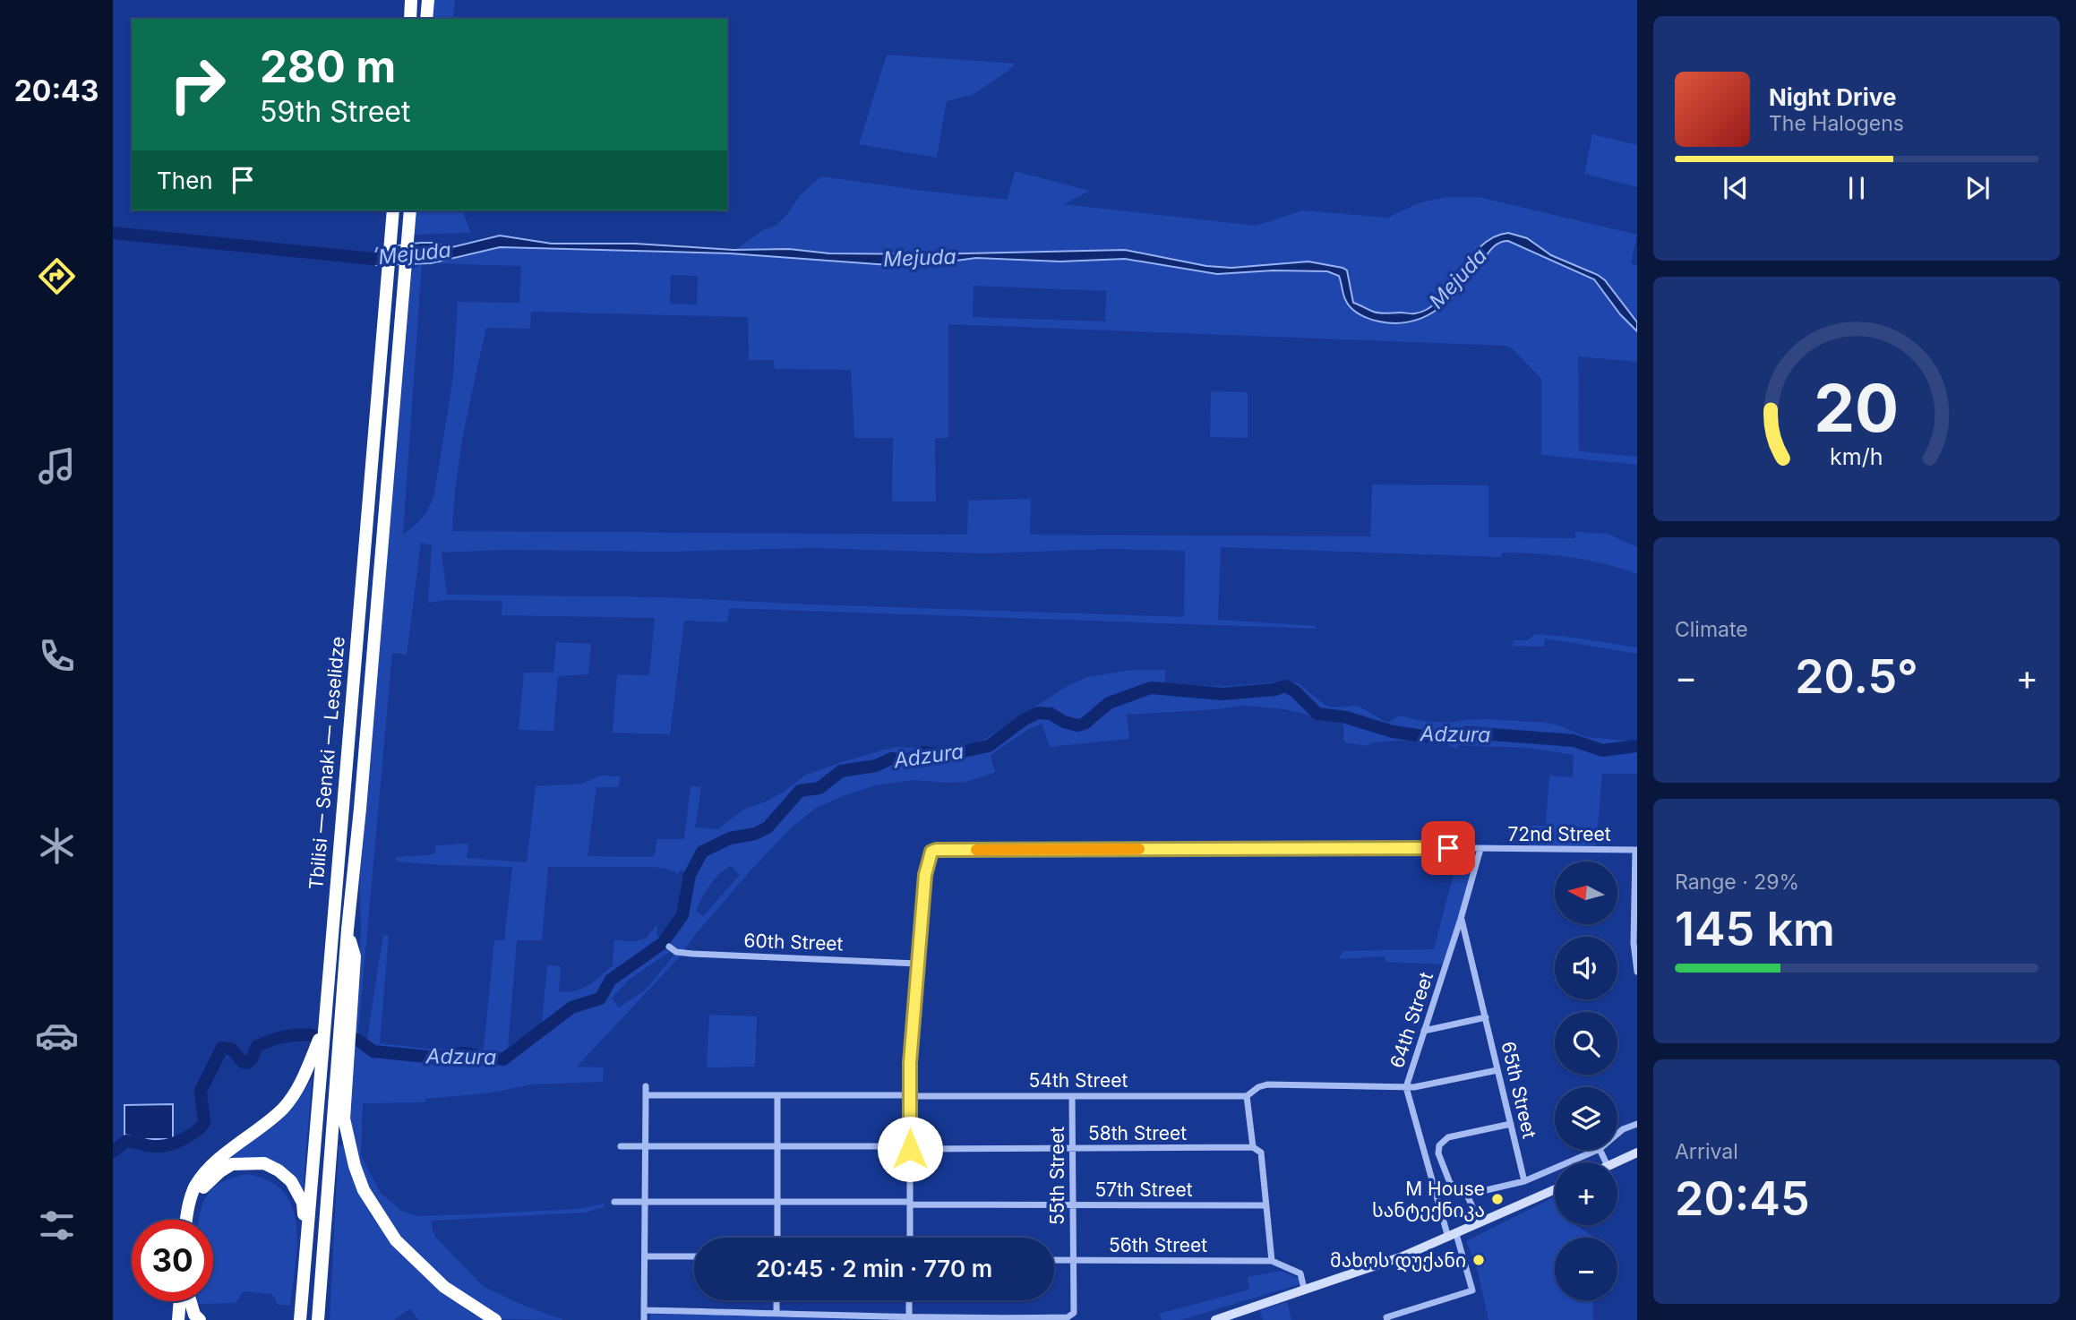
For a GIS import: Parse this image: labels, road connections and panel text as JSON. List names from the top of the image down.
{
  "streets": {
    "highway": ["Tbilisi — Senaki — Leselidze"],
    "street": [
      "72nd Street",
      "60th Street",
      "64th Street",
      "54th Street",
      "65th Street",
      "58th Street",
      "55th Street",
      "57th Street",
      "56th Street"
    ]
  },
  "crossings": [
    ["72nd Street", "60th Street"],
    ["72nd Street", "64th Street"],
    ["64th Street", "65th Street"],
    ["54th Street", "55th Street"],
    ["58th Street", "55th Street"],
    ["55th Street", "57th Street"],
    ["55th Street", "56th Street"]
  ],
  "water": ["Mejuda", "Adzura"],
  "places": ["M House სანტექნიკა", "მახოს დუქანი"],
  "north": "left",
  "page": {
    "tabs": "20:43",
    "turn": ["280 m", "59th Street"],
    "song": ["Night Drive", "The Halogens"],
    "then": "Then",
    "tile": [
      "Climate",
      ["Range · 29%", "145 km"],
      ["Arrival", "20:45"]
    ],
    "heat": ["−", "20.5°", "+"],
    "map_buttons": ["+", "−"],
    "limit": "30",
    "trip": "20:45 · 2 min · 770 m",
    "gauge": ["20", "km/h"]
  }
}
